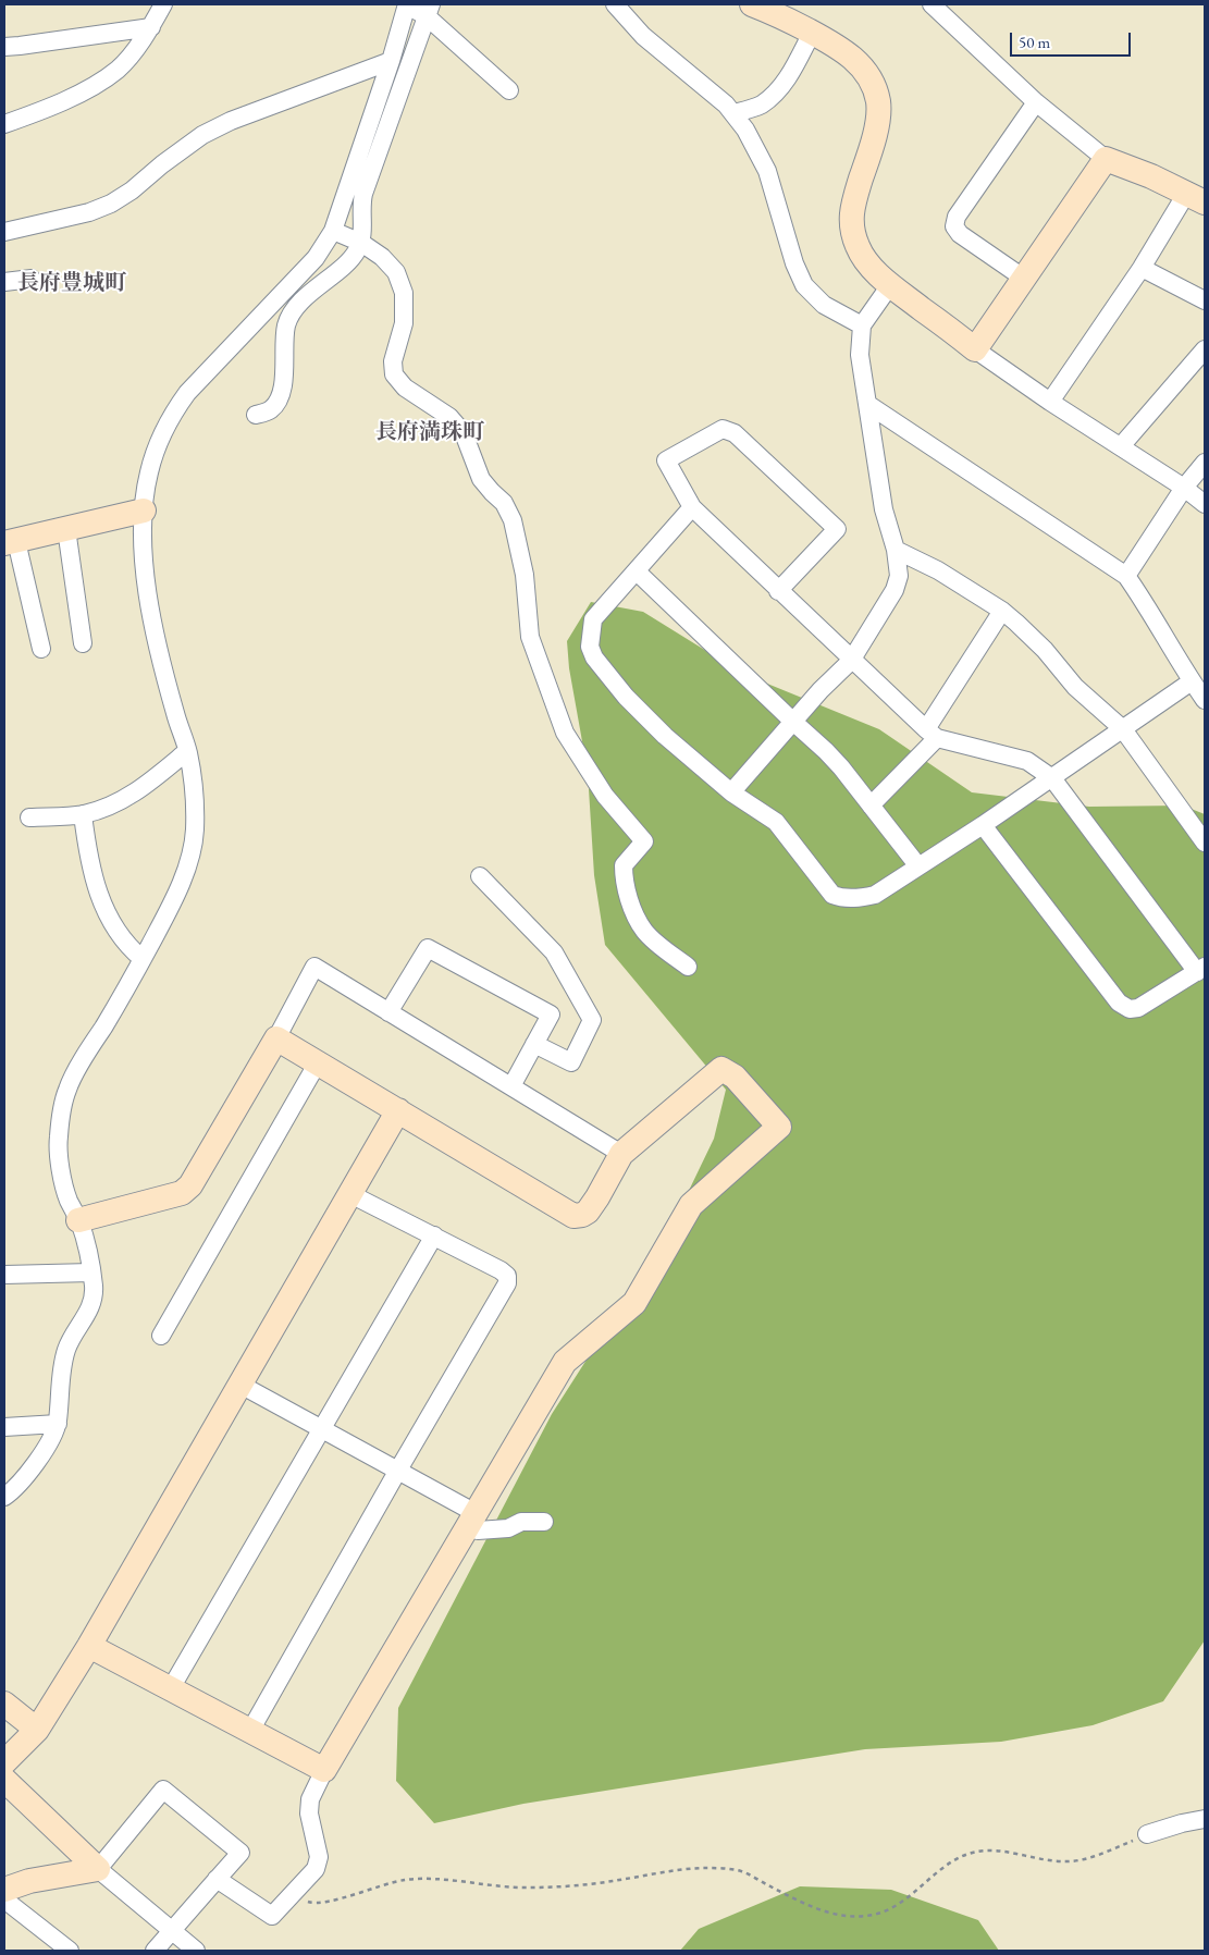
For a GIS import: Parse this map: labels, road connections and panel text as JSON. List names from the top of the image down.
{
  "districts": ["長府豊城町", "長府満珠町"],
  "scale_bar": "50 m"
}
